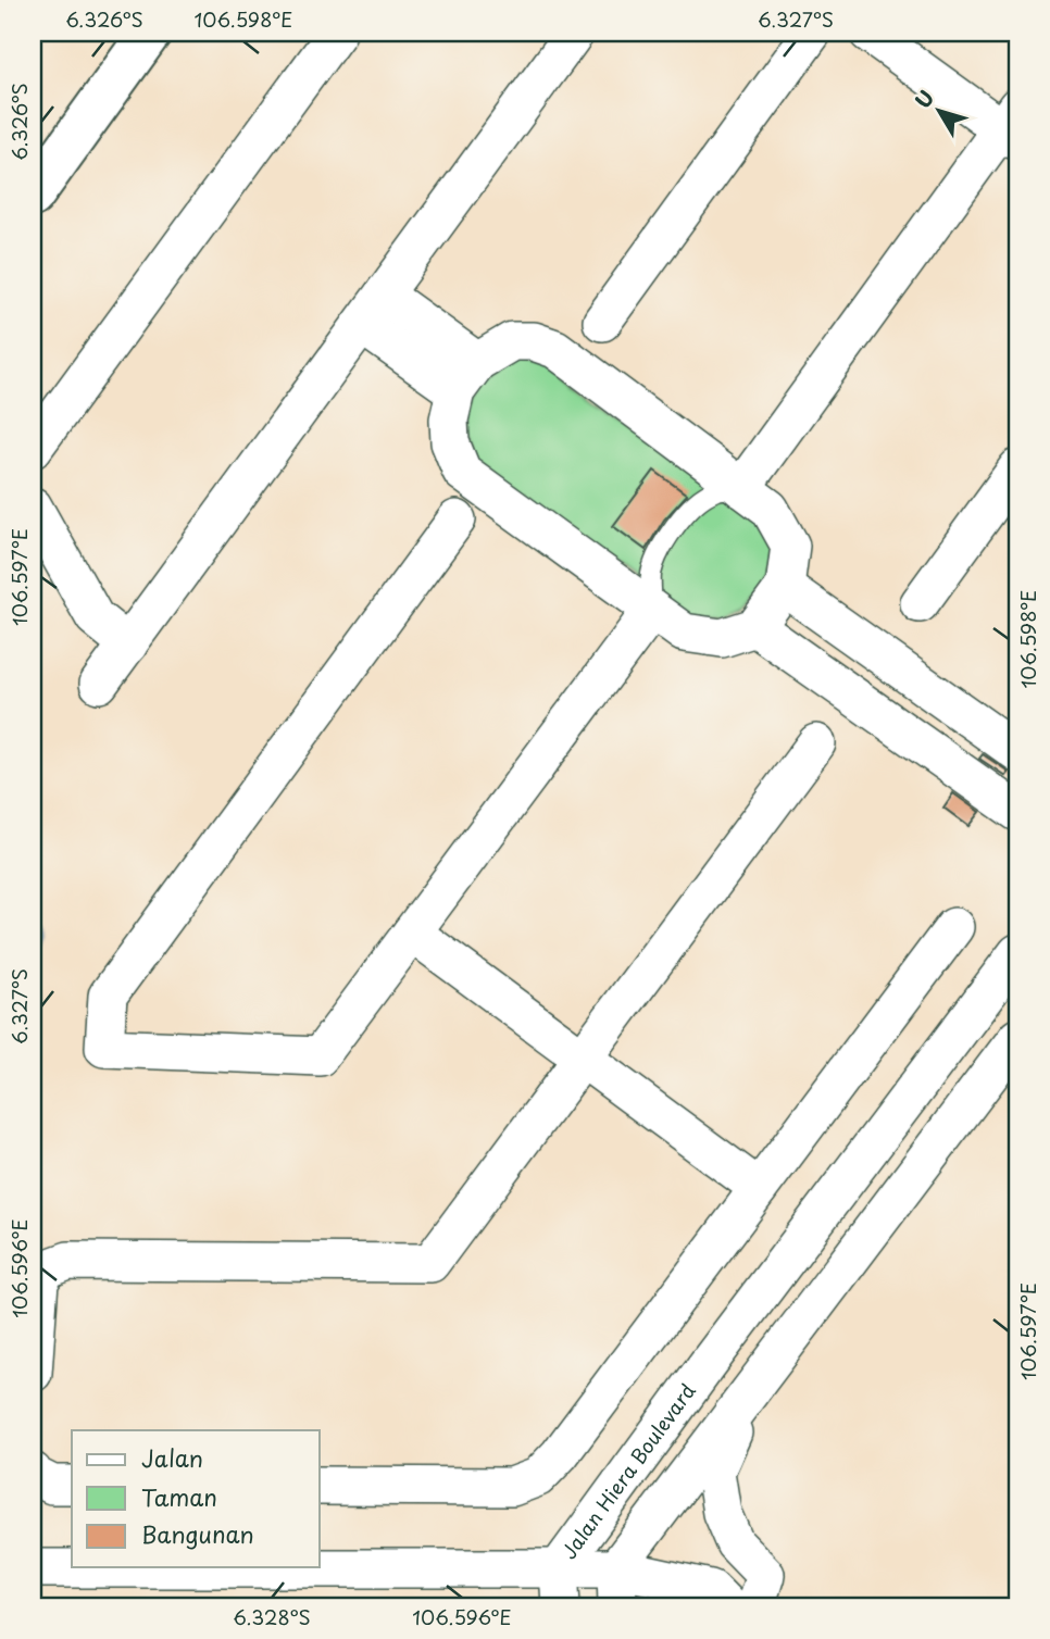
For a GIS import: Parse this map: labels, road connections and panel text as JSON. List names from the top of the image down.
{
  "streets": {
    "street": ["Jalan Hiera Boulevard"]
  },
  "legend": ["Jalan", "Taman", "Bangunan"],
  "north": "top left",
  "coordinates": [
    "6.326°S",
    "106.598°E",
    "6.327°S",
    "106.597°E",
    "106.596°E",
    "6.328°S"
  ]
}
